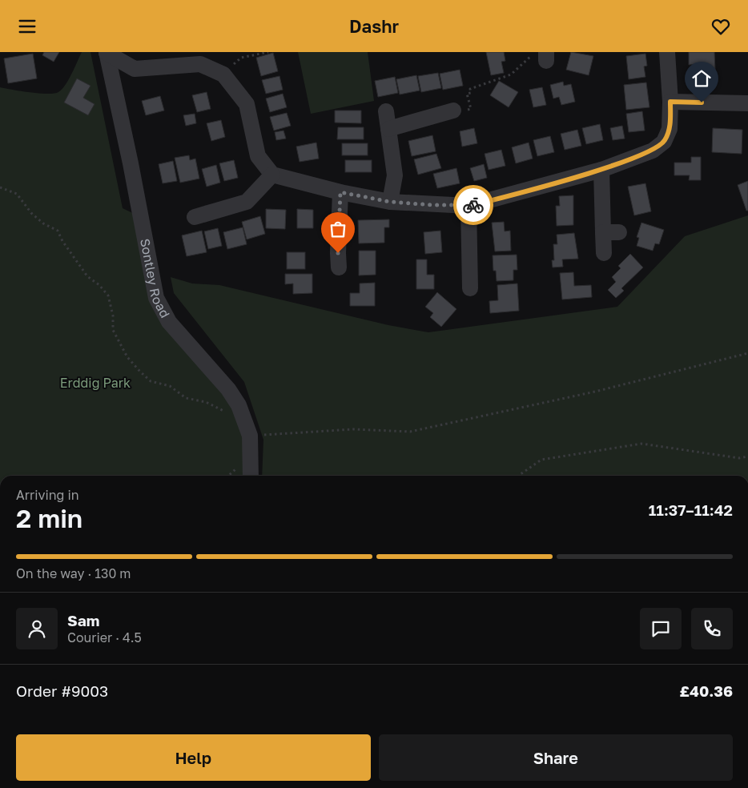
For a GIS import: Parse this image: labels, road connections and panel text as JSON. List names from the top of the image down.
{
  "streets": {
    "street": ["Sontley Road"]
  },
  "parks": ["Erddig Park"],
  "page": {
    "header": "Dashr",
    "heading": ["2 min", "Arriving in", "11:37–11:42"],
    "panel": [
      "Sam",
      "Courier · 4.5",
      "Order #9003",
      "£40.36"
    ],
    "bar": "On the way · 130 m",
    "buttons": ["Help", "Share"]
  }
}
